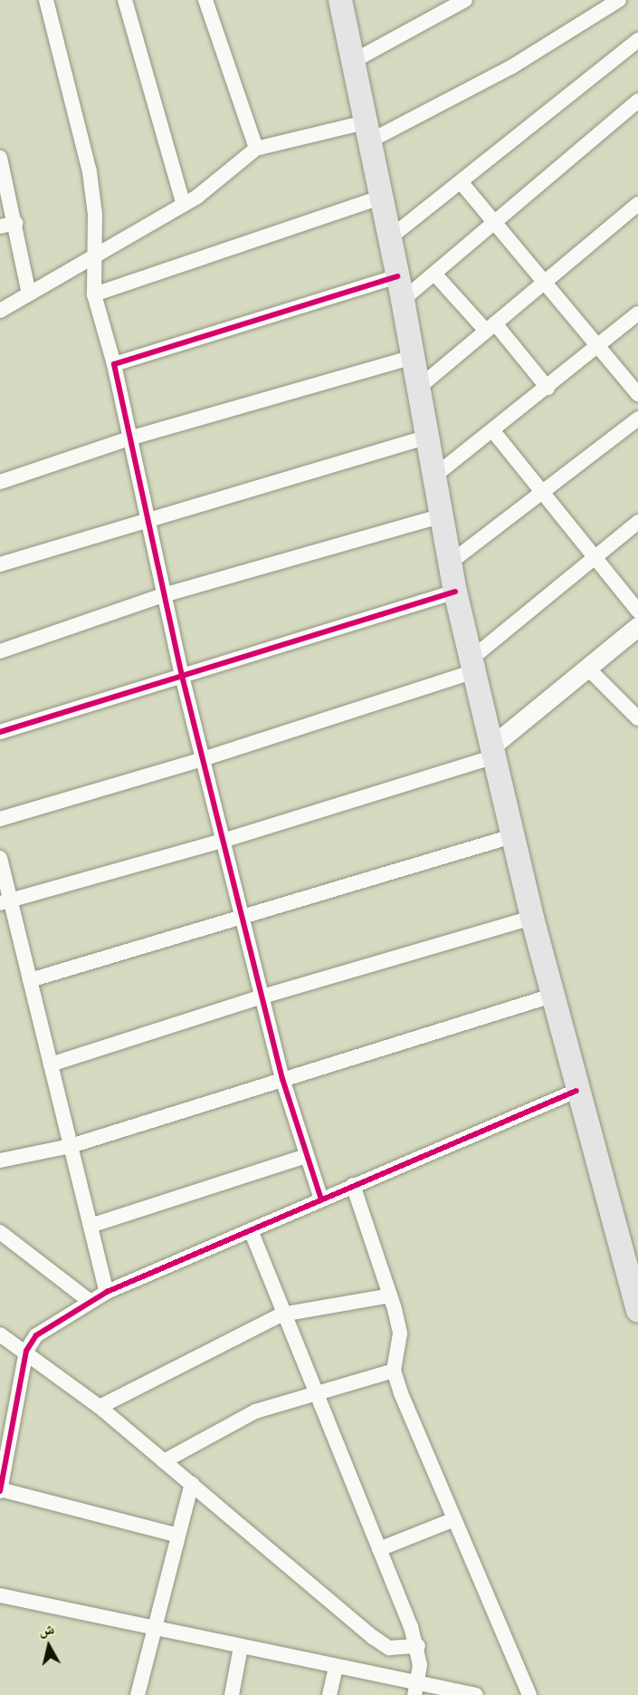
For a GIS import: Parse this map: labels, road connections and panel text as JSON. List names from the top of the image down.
{
  "north": "top"
}
